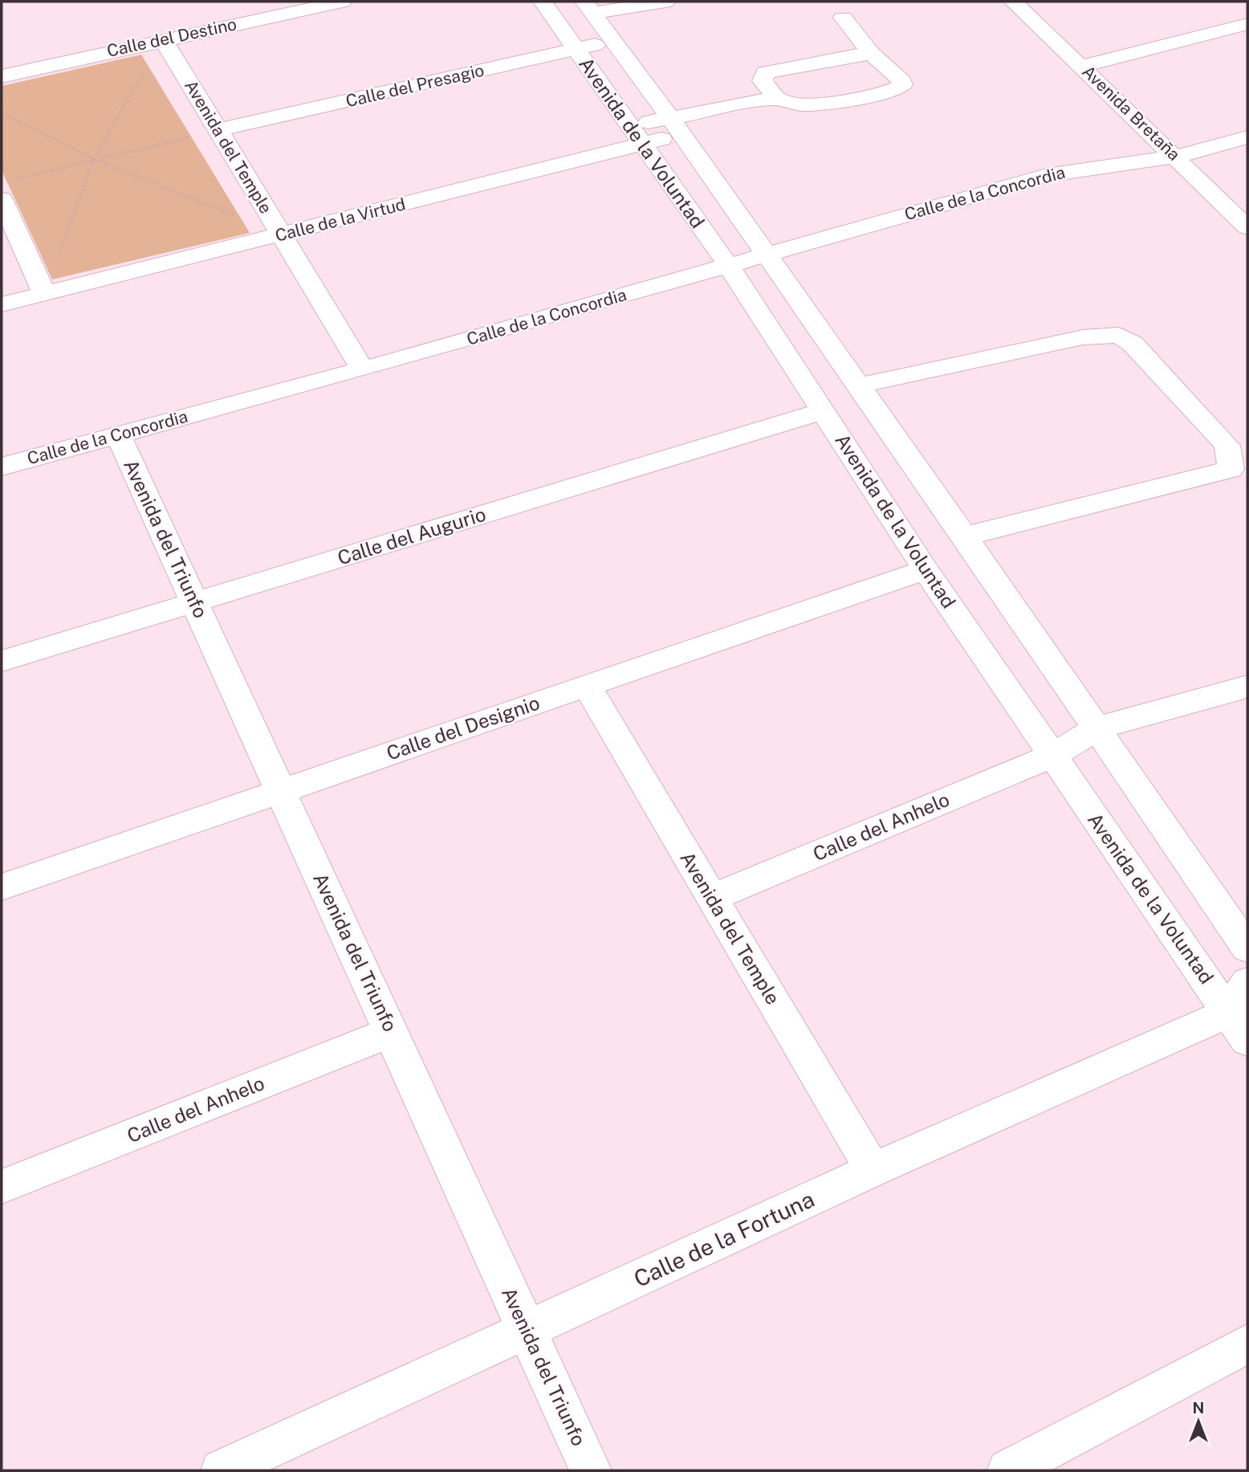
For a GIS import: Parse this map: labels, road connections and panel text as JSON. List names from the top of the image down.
{
  "streets": {
    "street": [
      "Calle del Destino",
      "Calle del Presagio",
      "Avenida Bretaña",
      "Avenida de la Voluntad",
      "Avenida del Temple",
      "Calle de la Concordia",
      "Calle de la Virtud",
      "Calle del Augurio",
      "Avenida del Triunfo",
      "Calle del Designio",
      "Calle del Anhelo",
      "Calle de la Fortuna"
    ]
  },
  "crossings": [
    ["Calle del Destino", "Avenida del Temple"],
    ["Calle del Presagio", "Avenida de la Voluntad"],
    ["Calle del Presagio", "Avenida del Temple"],
    ["Avenida Bretaña", "Calle de la Concordia"],
    ["Avenida de la Voluntad", "Calle de la Concordia"],
    ["Avenida de la Voluntad", "Calle de la Virtud"],
    ["Avenida de la Voluntad", "Calle del Augurio"],
    ["Avenida de la Voluntad", "Calle del Designio"],
    ["Avenida de la Voluntad", "Calle del Anhelo"],
    ["Avenida de la Voluntad", "Calle de la Fortuna"],
    ["Avenida del Temple", "Calle de la Concordia"],
    ["Avenida del Temple", "Calle de la Virtud"],
    ["Avenida del Temple", "Calle del Designio"],
    ["Avenida del Temple", "Calle del Anhelo"],
    ["Avenida del Temple", "Calle de la Fortuna"],
    ["Calle de la Concordia", "Avenida del Triunfo"],
    ["Calle del Augurio", "Avenida del Triunfo"],
    ["Avenida del Triunfo", "Calle del Designio"],
    ["Avenida del Triunfo", "Calle del Anhelo"],
    ["Avenida del Triunfo", "Calle de la Fortuna"]
  ],
  "north": "top"
}
